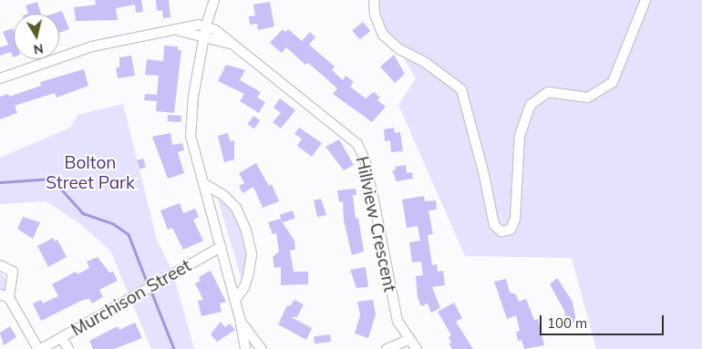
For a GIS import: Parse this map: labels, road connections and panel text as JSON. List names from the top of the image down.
{
  "streets": {
    "street": ["Hillview Crescent", "Murchison Street"]
  },
  "parks": ["Bolton Street Park"],
  "scale_bar": "100 m",
  "north": "bottom"
}
